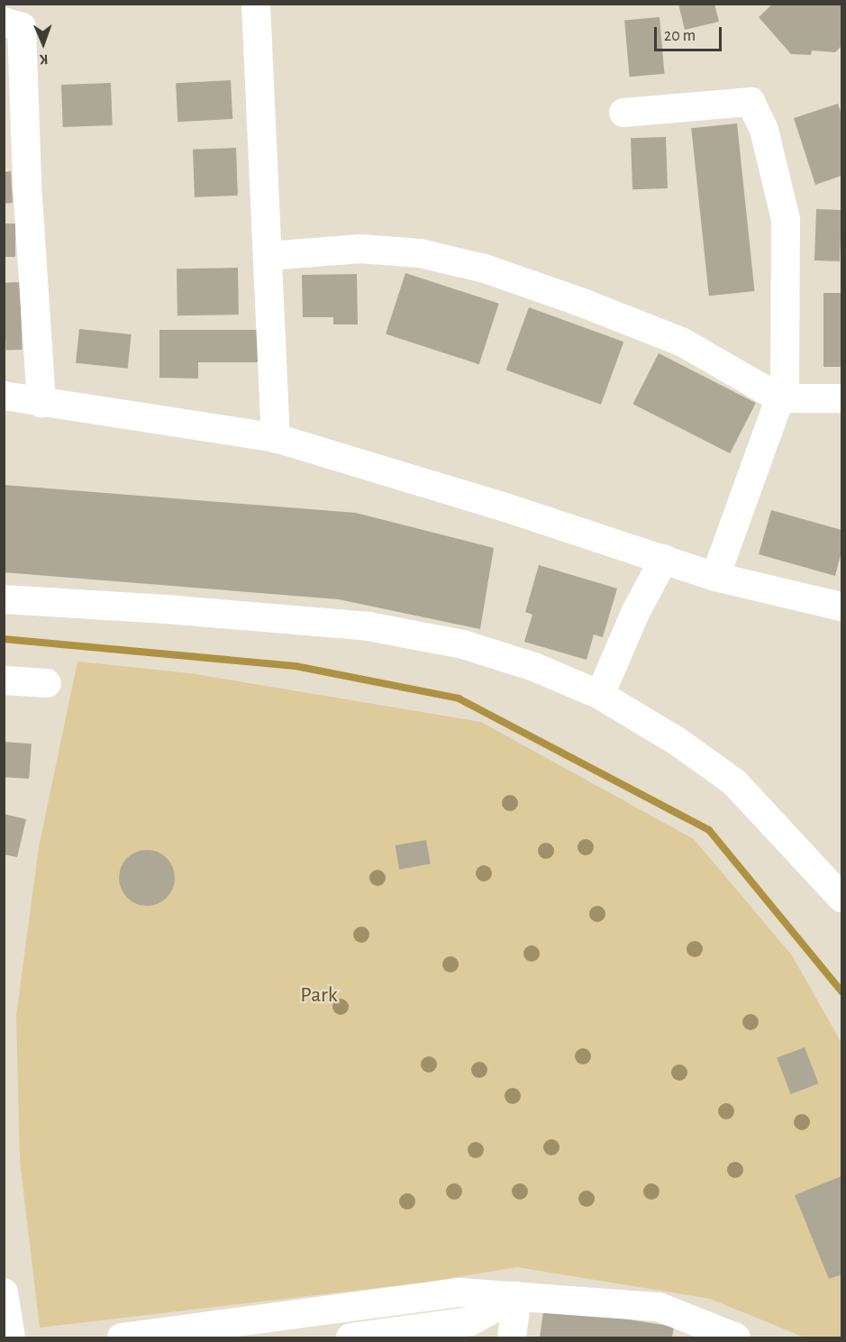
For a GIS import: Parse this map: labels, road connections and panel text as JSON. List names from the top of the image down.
{
  "parks": ["Park"],
  "scale_bar": "20 m",
  "north": "bottom"
}
